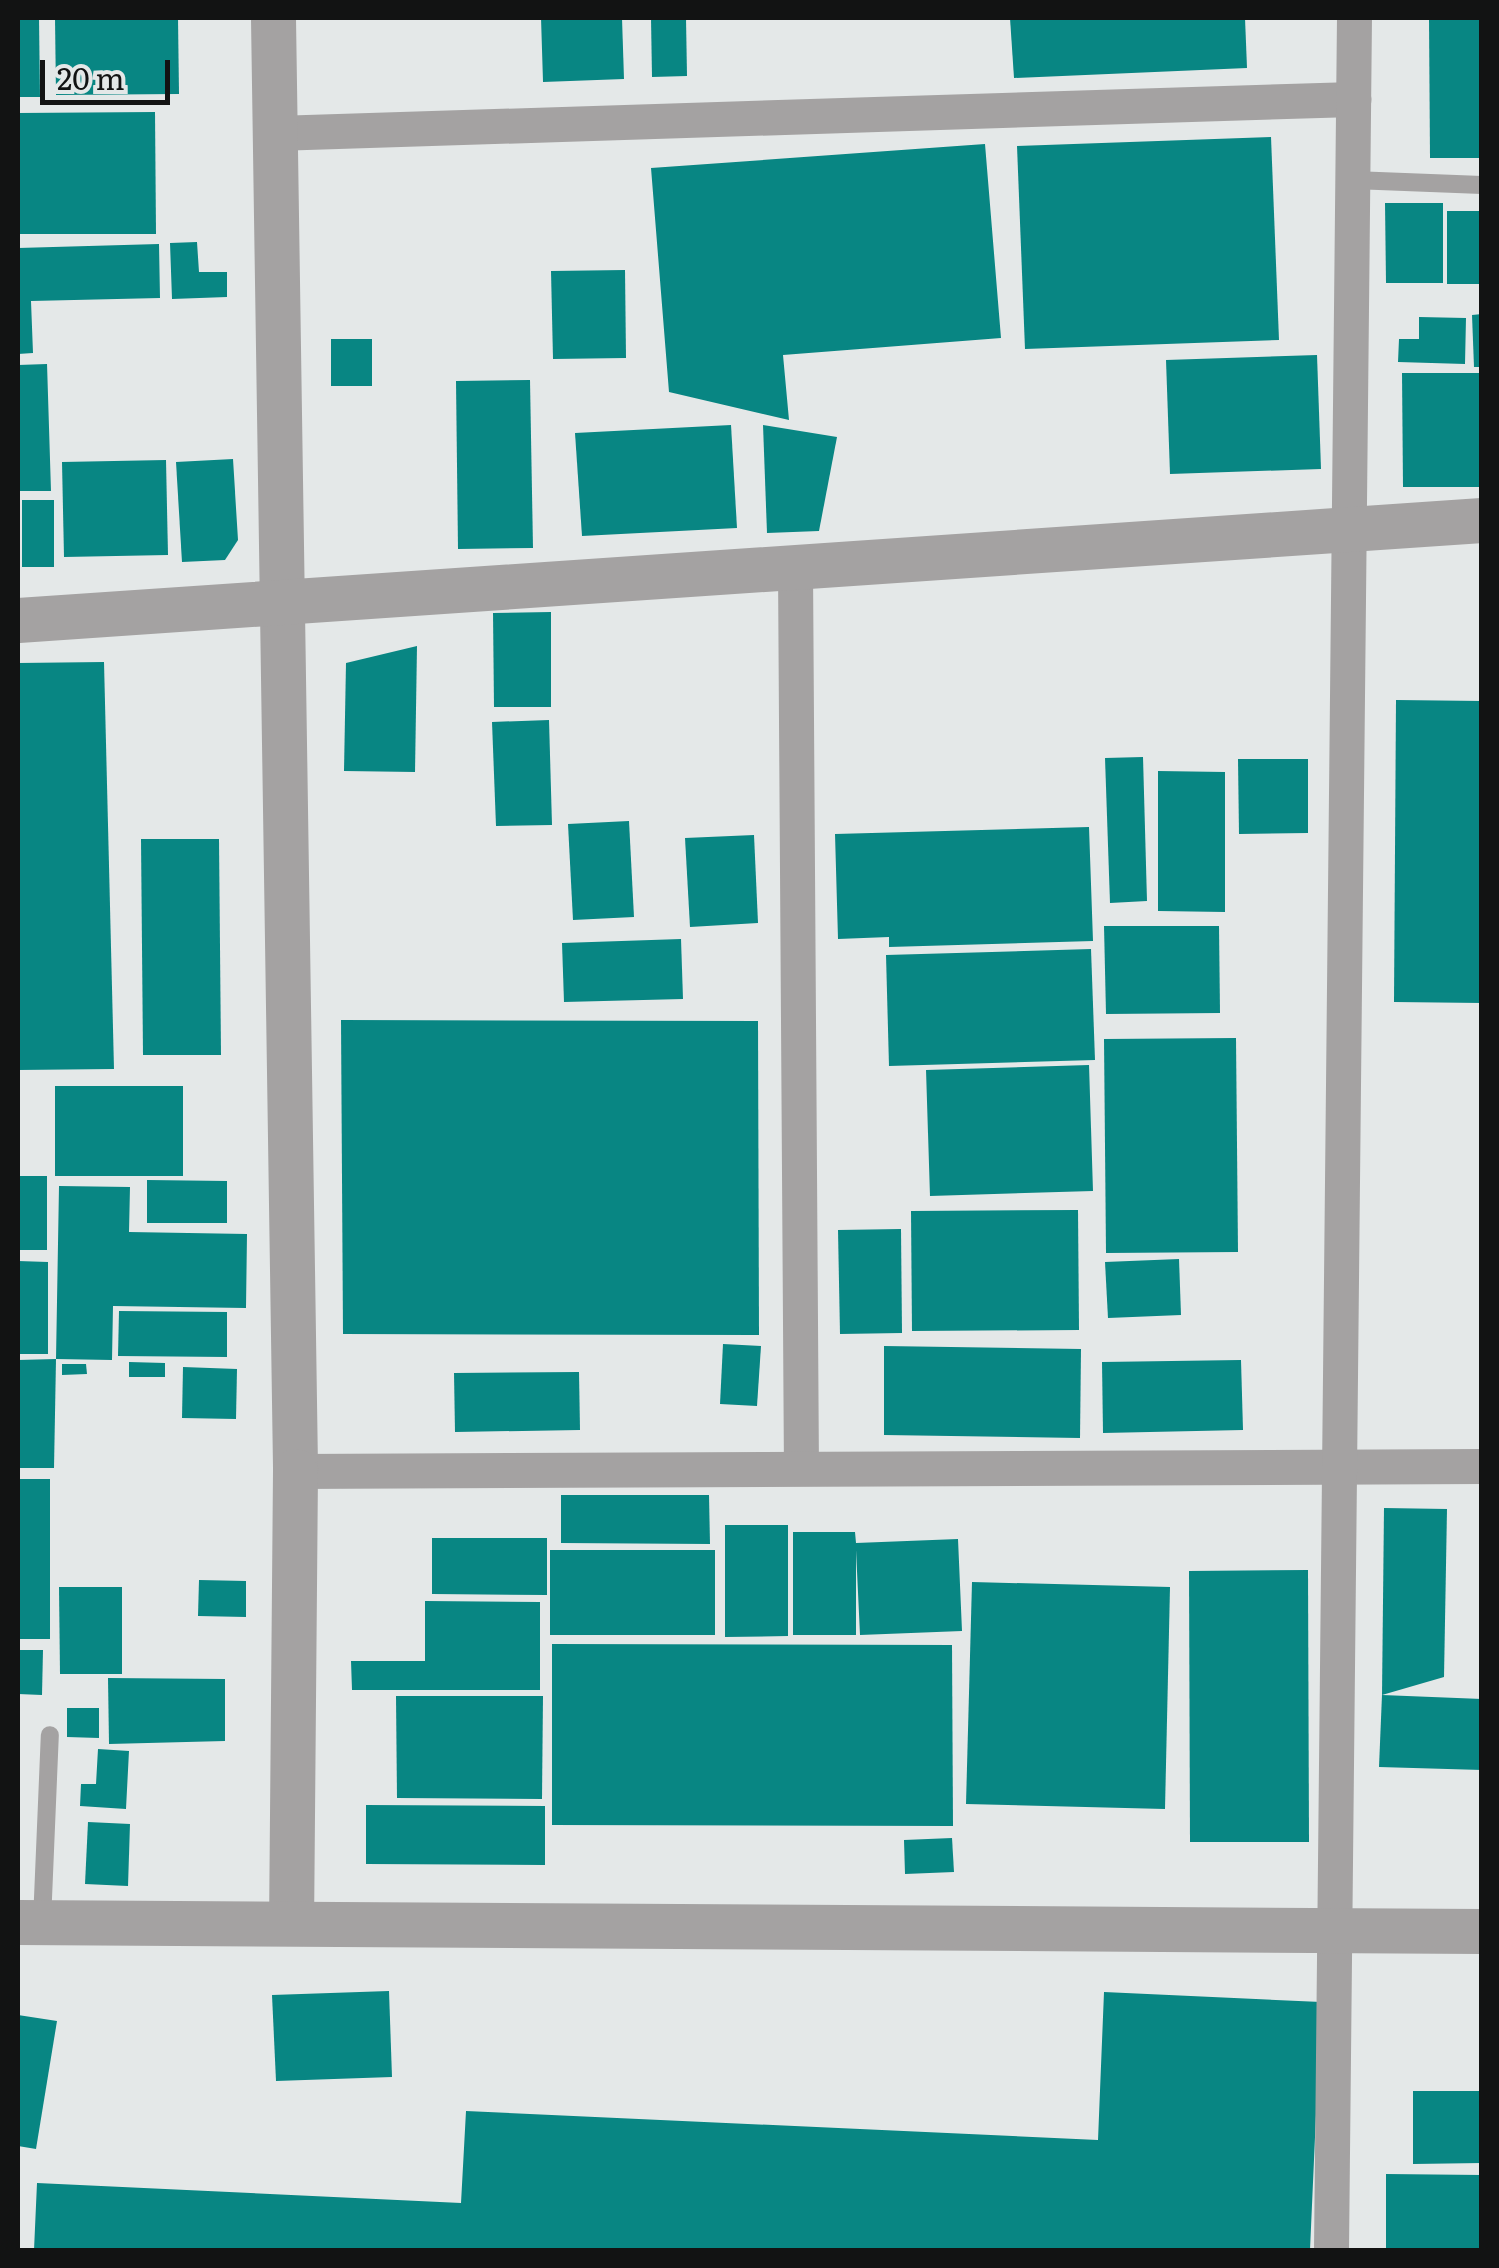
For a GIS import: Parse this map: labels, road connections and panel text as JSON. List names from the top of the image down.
{
  "scale_bar": "20 m"
}
